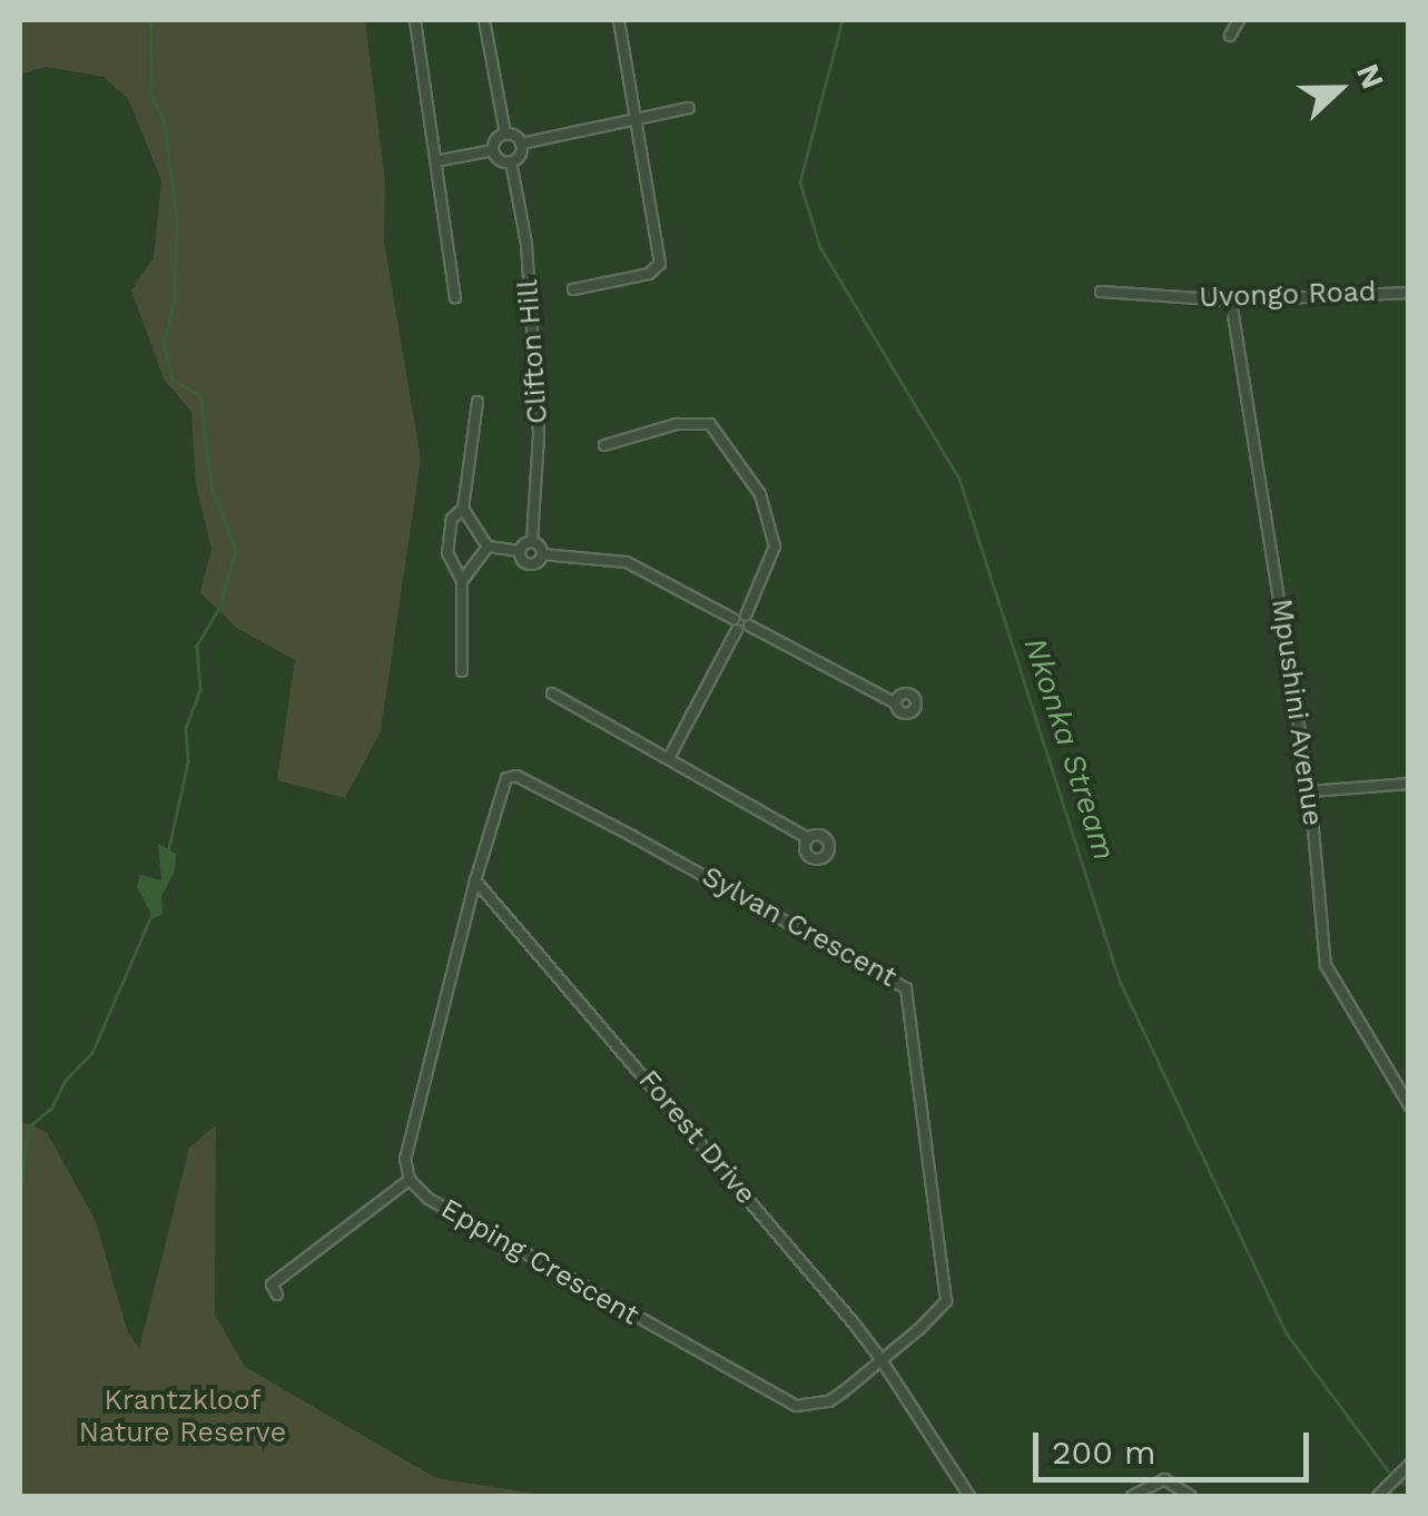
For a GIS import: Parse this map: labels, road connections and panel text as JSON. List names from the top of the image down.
{
  "streets": {
    "street": [
      "Uvongo Road",
      "Clifton Hill",
      "Mpushini Avenue",
      "Sylvan Crescent",
      "Forest Drive",
      "Epping Crescent"
    ]
  },
  "crossings": [
    ["Uvongo Road", "Mpushini Avenue"],
    ["Sylvan Crescent", "Forest Drive"],
    ["Sylvan Crescent", "Epping Crescent"],
    ["Forest Drive", "Epping Crescent"]
  ],
  "water": ["Nkonka Stream"],
  "parks": ["Krantzkloof Nature Reserve"],
  "scale_bar": "200 m",
  "north": "right"
}
